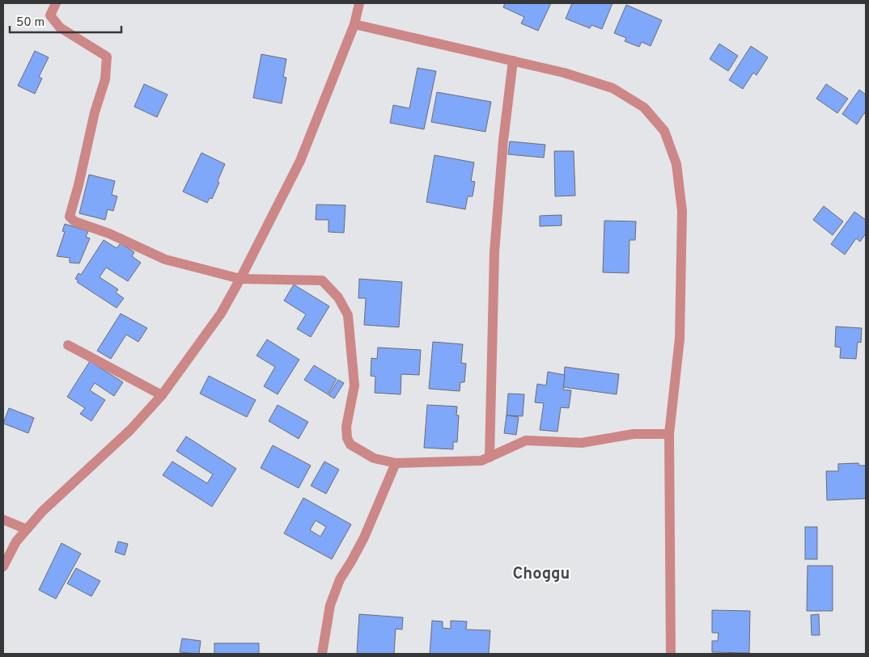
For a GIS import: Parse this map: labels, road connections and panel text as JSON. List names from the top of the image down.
{
  "districts": ["Choggu"],
  "scale_bar": "50 m"
}
